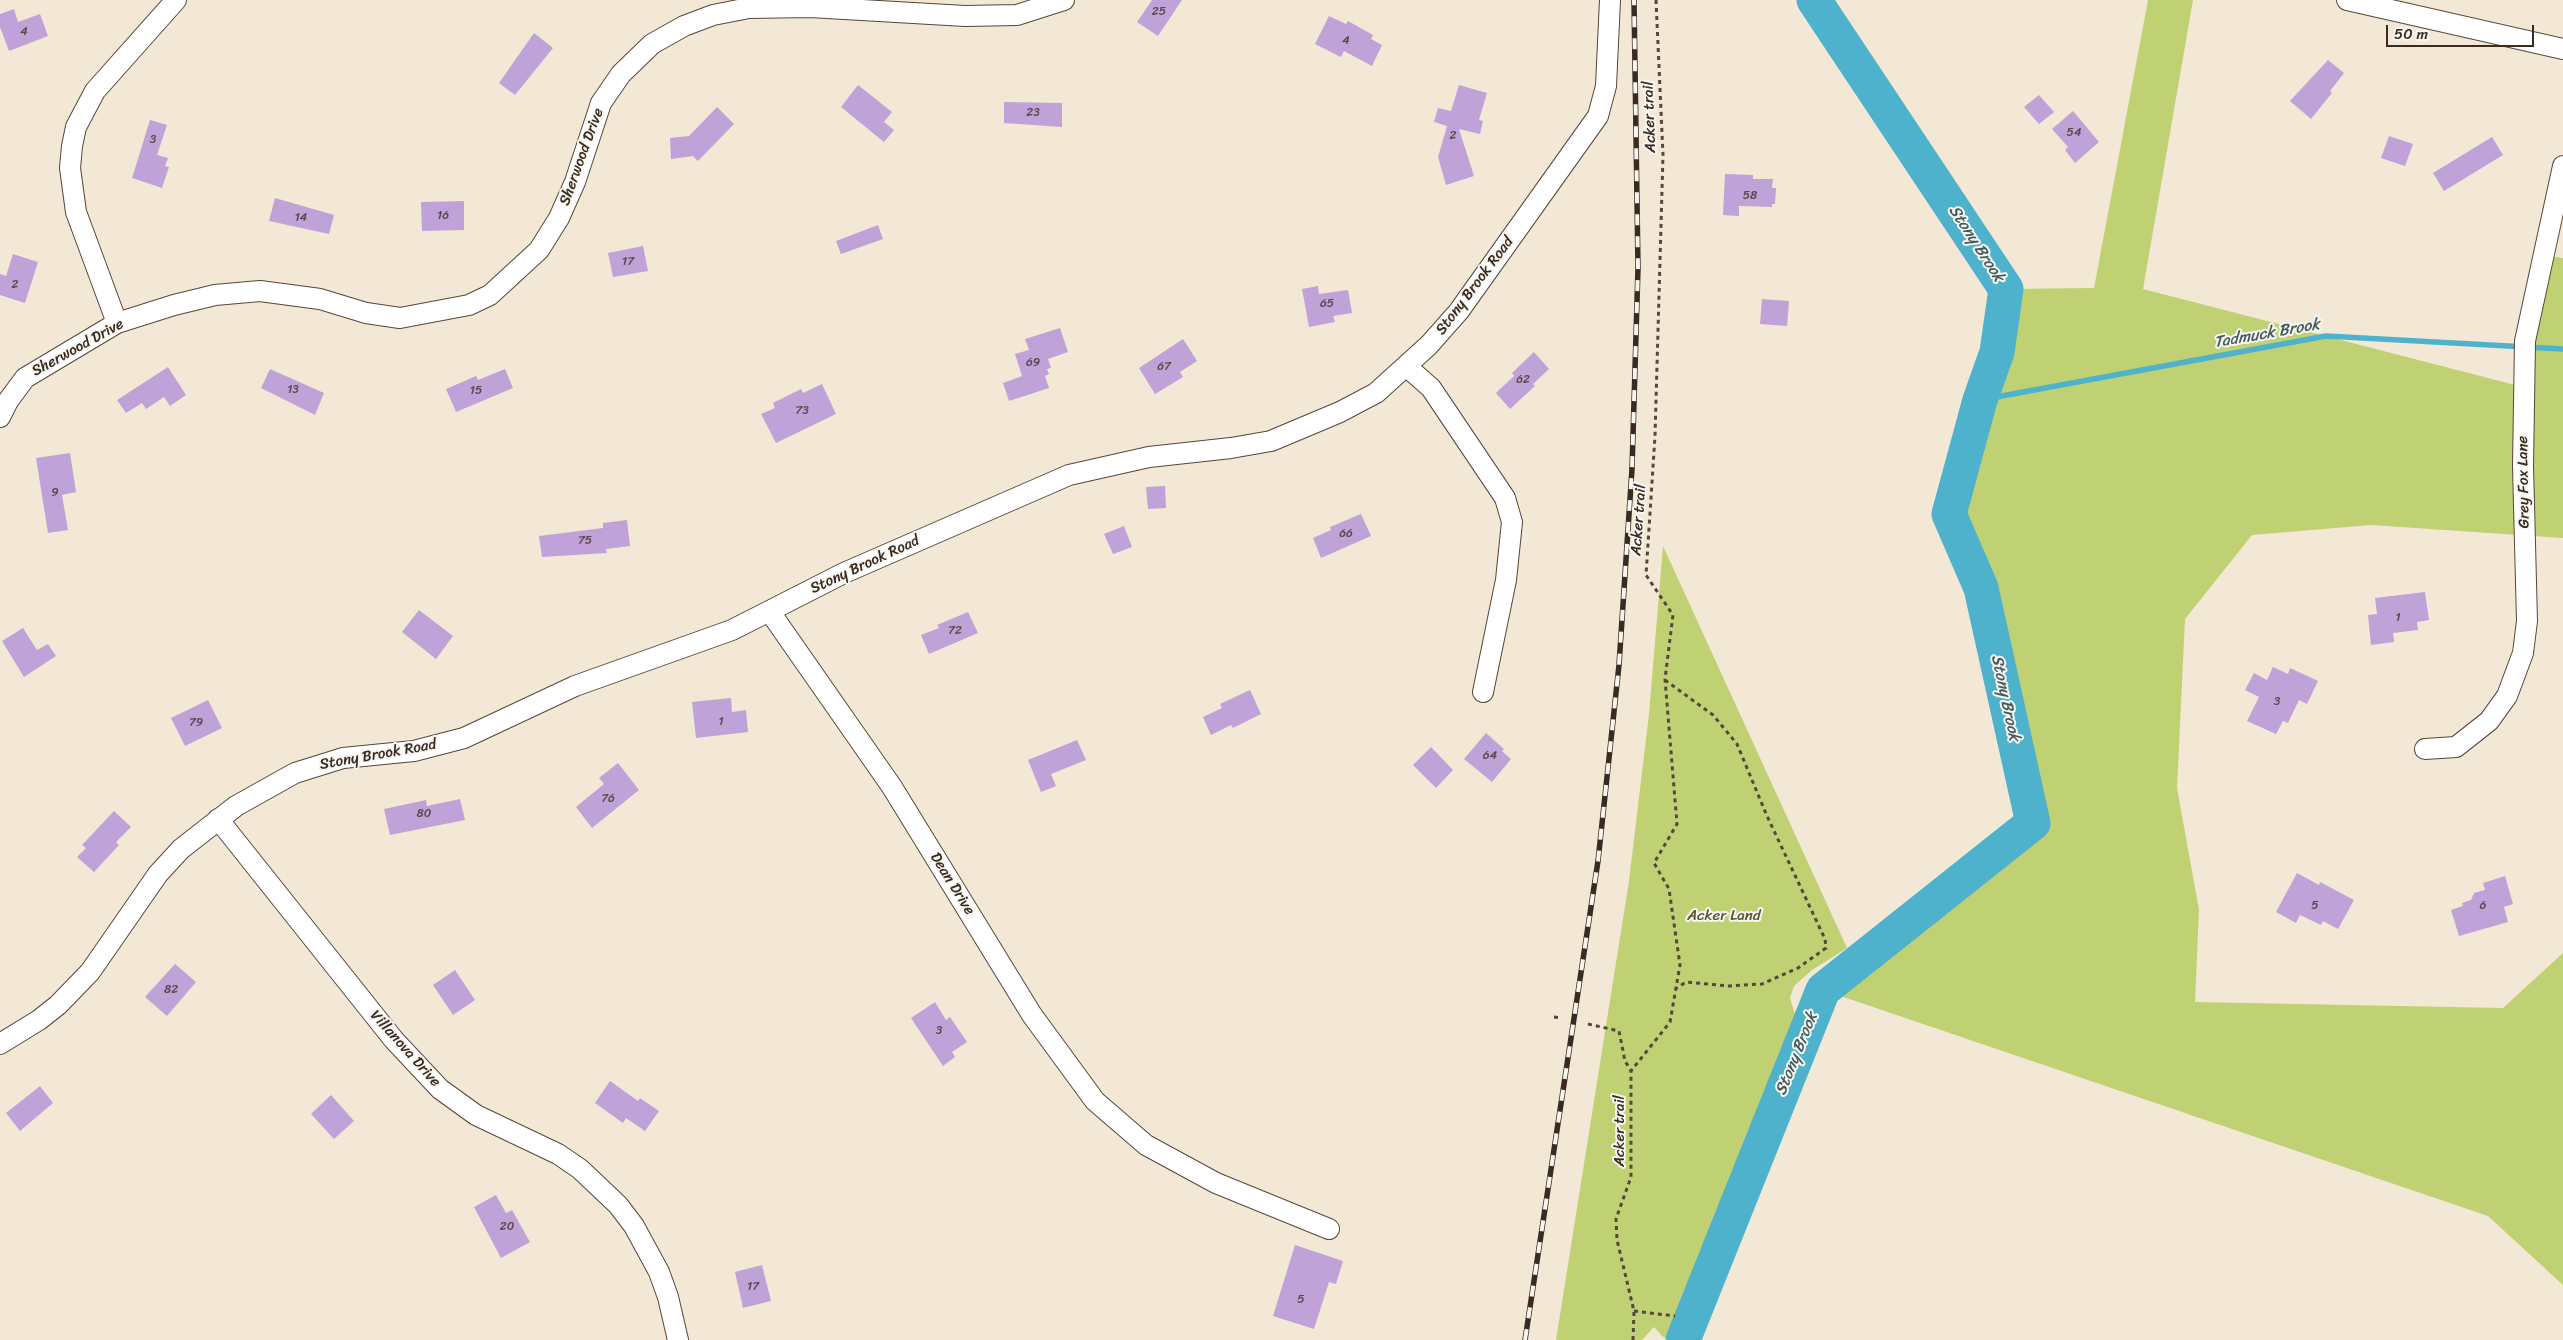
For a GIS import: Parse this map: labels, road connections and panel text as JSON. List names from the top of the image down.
{
  "streets": {
    "street": [
      "Sherwood Drive",
      "Stony Brook Road",
      "Grey Fox Lane",
      "Dean Drive",
      "Villanova Drive"
    ],
    "path": ["Acker trail"]
  },
  "crossings": [
    ["Stony Brook Road", "Dean Drive"],
    ["Stony Brook Road", "Villanova Drive"]
  ],
  "water": ["Stony Brook", "Tadmuck Brook"],
  "parks": ["Acker Land"],
  "house_numbers": [
    "25",
    "4",
    "4",
    "23",
    "54",
    "2",
    "3",
    "58",
    "16",
    "14",
    "17",
    "2",
    "65",
    "69",
    "67",
    "62",
    "13",
    "15",
    "73",
    "9",
    "66",
    "75",
    "1",
    "72",
    "3",
    "1",
    "79",
    "64",
    "76",
    "80",
    "5",
    "6",
    "82",
    "3",
    "20",
    "17",
    "5"
  ],
  "scale_bar": "50 m"
}
